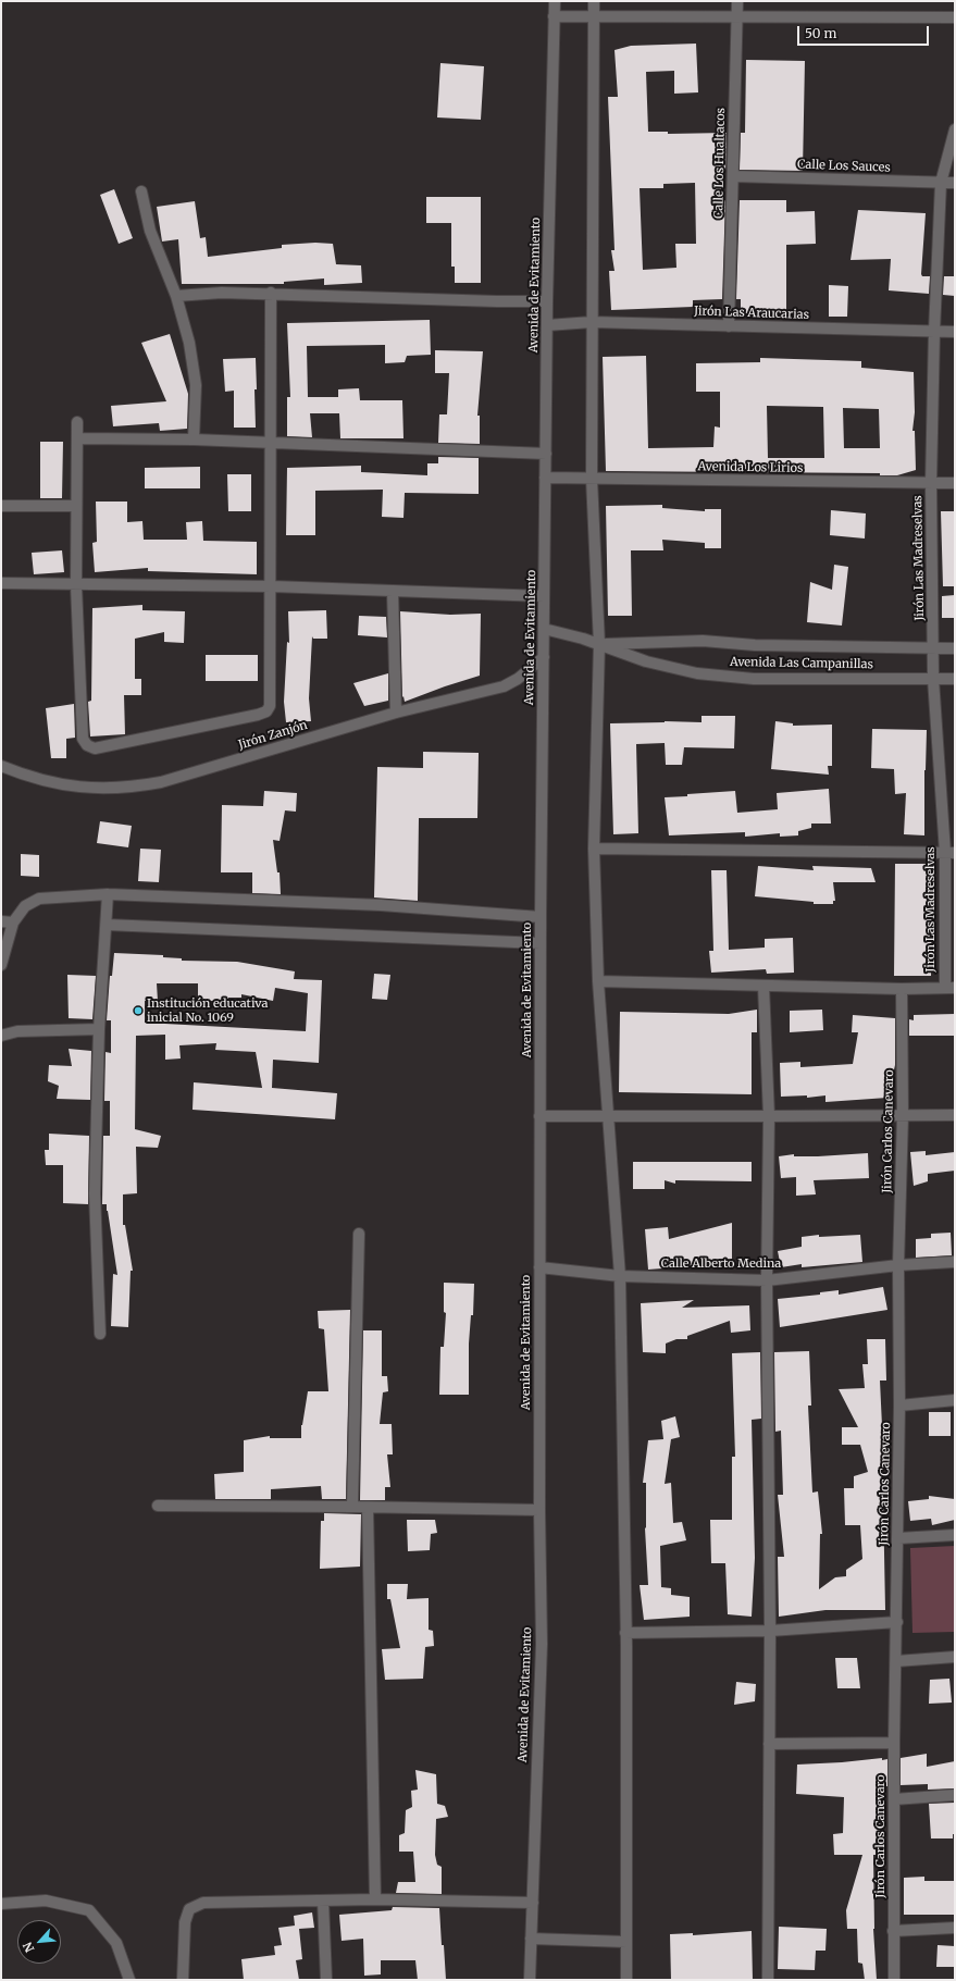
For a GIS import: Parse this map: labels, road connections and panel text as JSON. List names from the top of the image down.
{
  "streets": {
    "street": [
      "Calle Los Hualtacos",
      "Calle Los Sauces",
      "Avenida de Evitamiento",
      "Jirón Las Araucarias",
      "Avenida Los Lirios",
      "Jirón Las Madreselvas",
      "Avenida Las Campanillas",
      "Jirón Zanjón",
      "Jirón Carlos Canevaro",
      "Calle Alberto Medina"
    ]
  },
  "crossings": [
    ["Calle Los Hualtacos", "Calle Los Sauces"],
    ["Calle Los Hualtacos", "Jirón Las Araucarias"],
    ["Calle Los Sauces", "Jirón Las Madreselvas"],
    ["Avenida de Evitamiento", "Jirón Las Araucarias"],
    ["Avenida de Evitamiento", "Avenida Los Lirios"],
    ["Avenida de Evitamiento", "Avenida Las Campanillas"],
    ["Avenida de Evitamiento", "Jirón Zanjón"],
    ["Avenida de Evitamiento", "Calle Alberto Medina"],
    ["Jirón Las Araucarias", "Jirón Las Madreselvas"],
    ["Avenida Los Lirios", "Jirón Las Madreselvas"],
    ["Jirón Las Madreselvas", "Avenida Las Campanillas"],
    ["Jirón Carlos Canevaro", "Calle Alberto Medina"]
  ],
  "places": ["Institución educativa inicial No. 1069"],
  "scale_bar": "50 m",
  "north": "bottom left"
}
